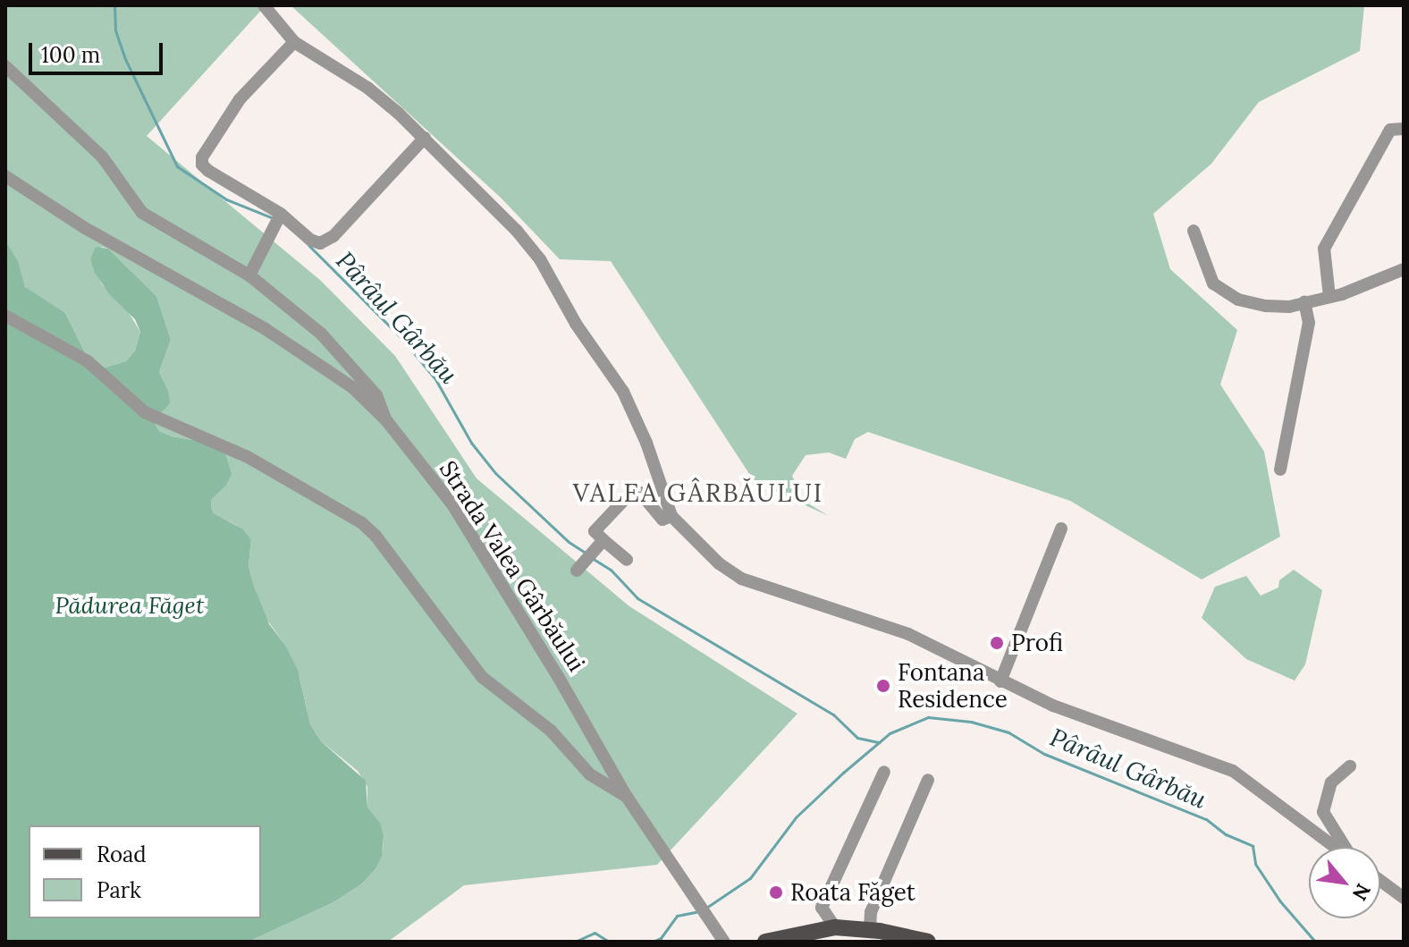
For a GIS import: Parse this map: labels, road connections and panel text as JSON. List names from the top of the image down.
{
  "streets": {
    "street": ["Strada Valea Gârbăului"]
  },
  "districts": ["VALEA GÂRBĂULUI"],
  "water": ["Pârâul Gârbău"],
  "parks": ["Pădurea Făget"],
  "places": ["Profi", "Fontana Residence", "Roata Făget"],
  "legend": ["Road", "Park"],
  "scale_bar": "100 m",
  "north": "bottom right"
}
